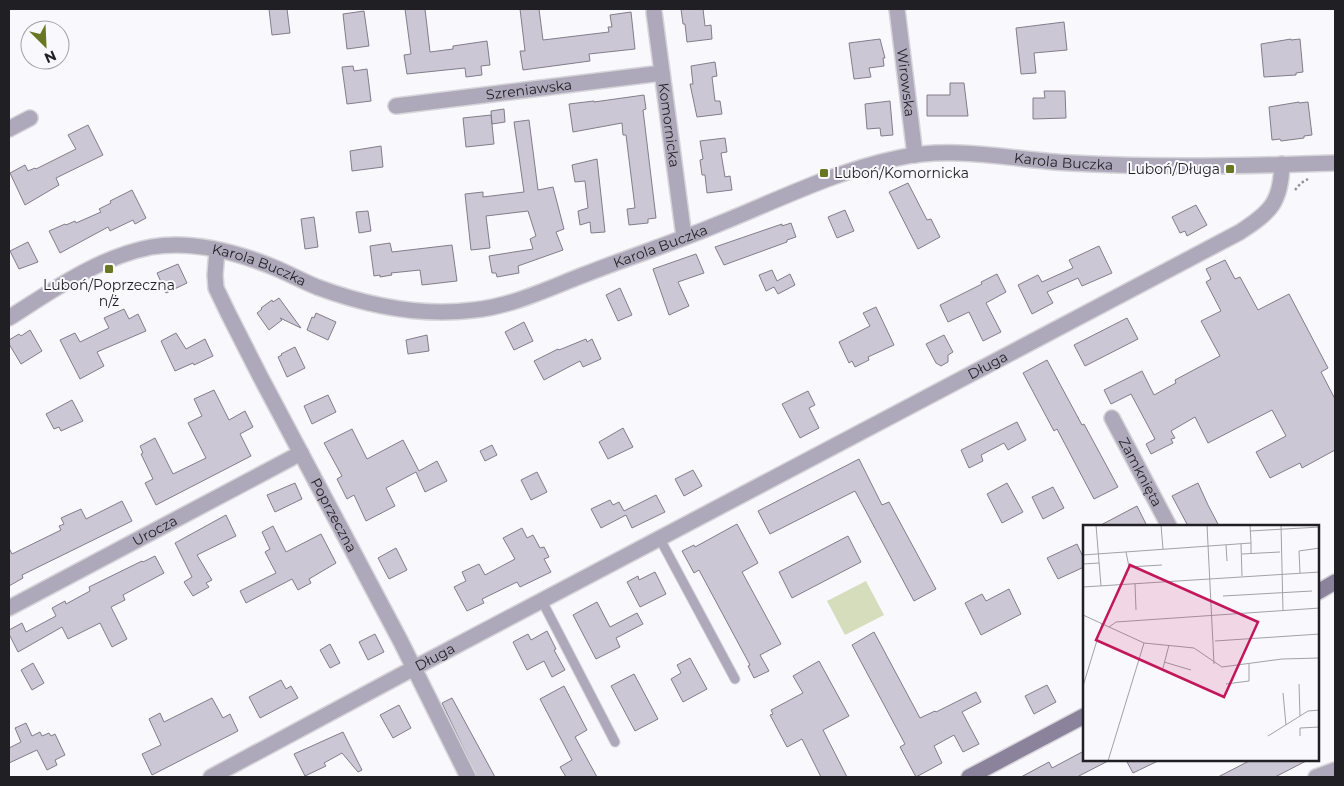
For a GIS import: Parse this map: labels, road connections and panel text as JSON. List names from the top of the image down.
{
  "streets": {
    "street": [
      "Wirowska",
      "Szreniawska",
      "Komornicka",
      "Karola Buczka",
      "Długa",
      "Zamknięta",
      "Poprzeczna",
      "Urocza"
    ]
  },
  "crossings": [
    ["Wirowska", "Karola Buczka"],
    ["Szreniawska", "Komornicka"],
    ["Komornicka", "Karola Buczka"],
    ["Karola Buczka", "Długa"],
    ["Karola Buczka", "Poprzeczna"],
    ["Długa", "Poprzeczna"],
    ["Poprzeczna", "Urocza"]
  ],
  "places": {
    "transit": ["Luboń/Długa", "Luboń/Komornicka", "Luboń/Poprzeczna n/ż"]
  },
  "north": "bottom right"
}
